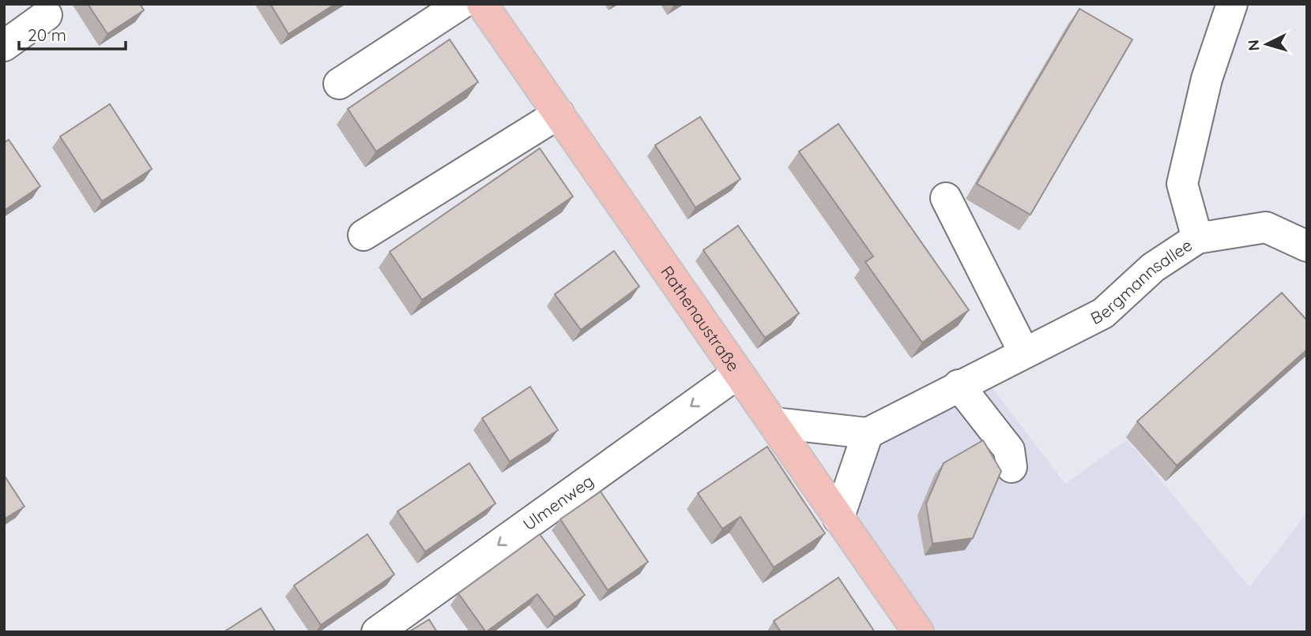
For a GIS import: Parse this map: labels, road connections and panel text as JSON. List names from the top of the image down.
{
  "streets": {
    "main road": ["Rathenaustraße"],
    "street": ["Bergmannsallee", "Ulmenweg"]
  },
  "crossings": [
    ["Rathenaustraße", "Ulmenweg"]
  ],
  "one_way": ["Ulmenweg"],
  "scale_bar": "20 m",
  "north": "left"
}
